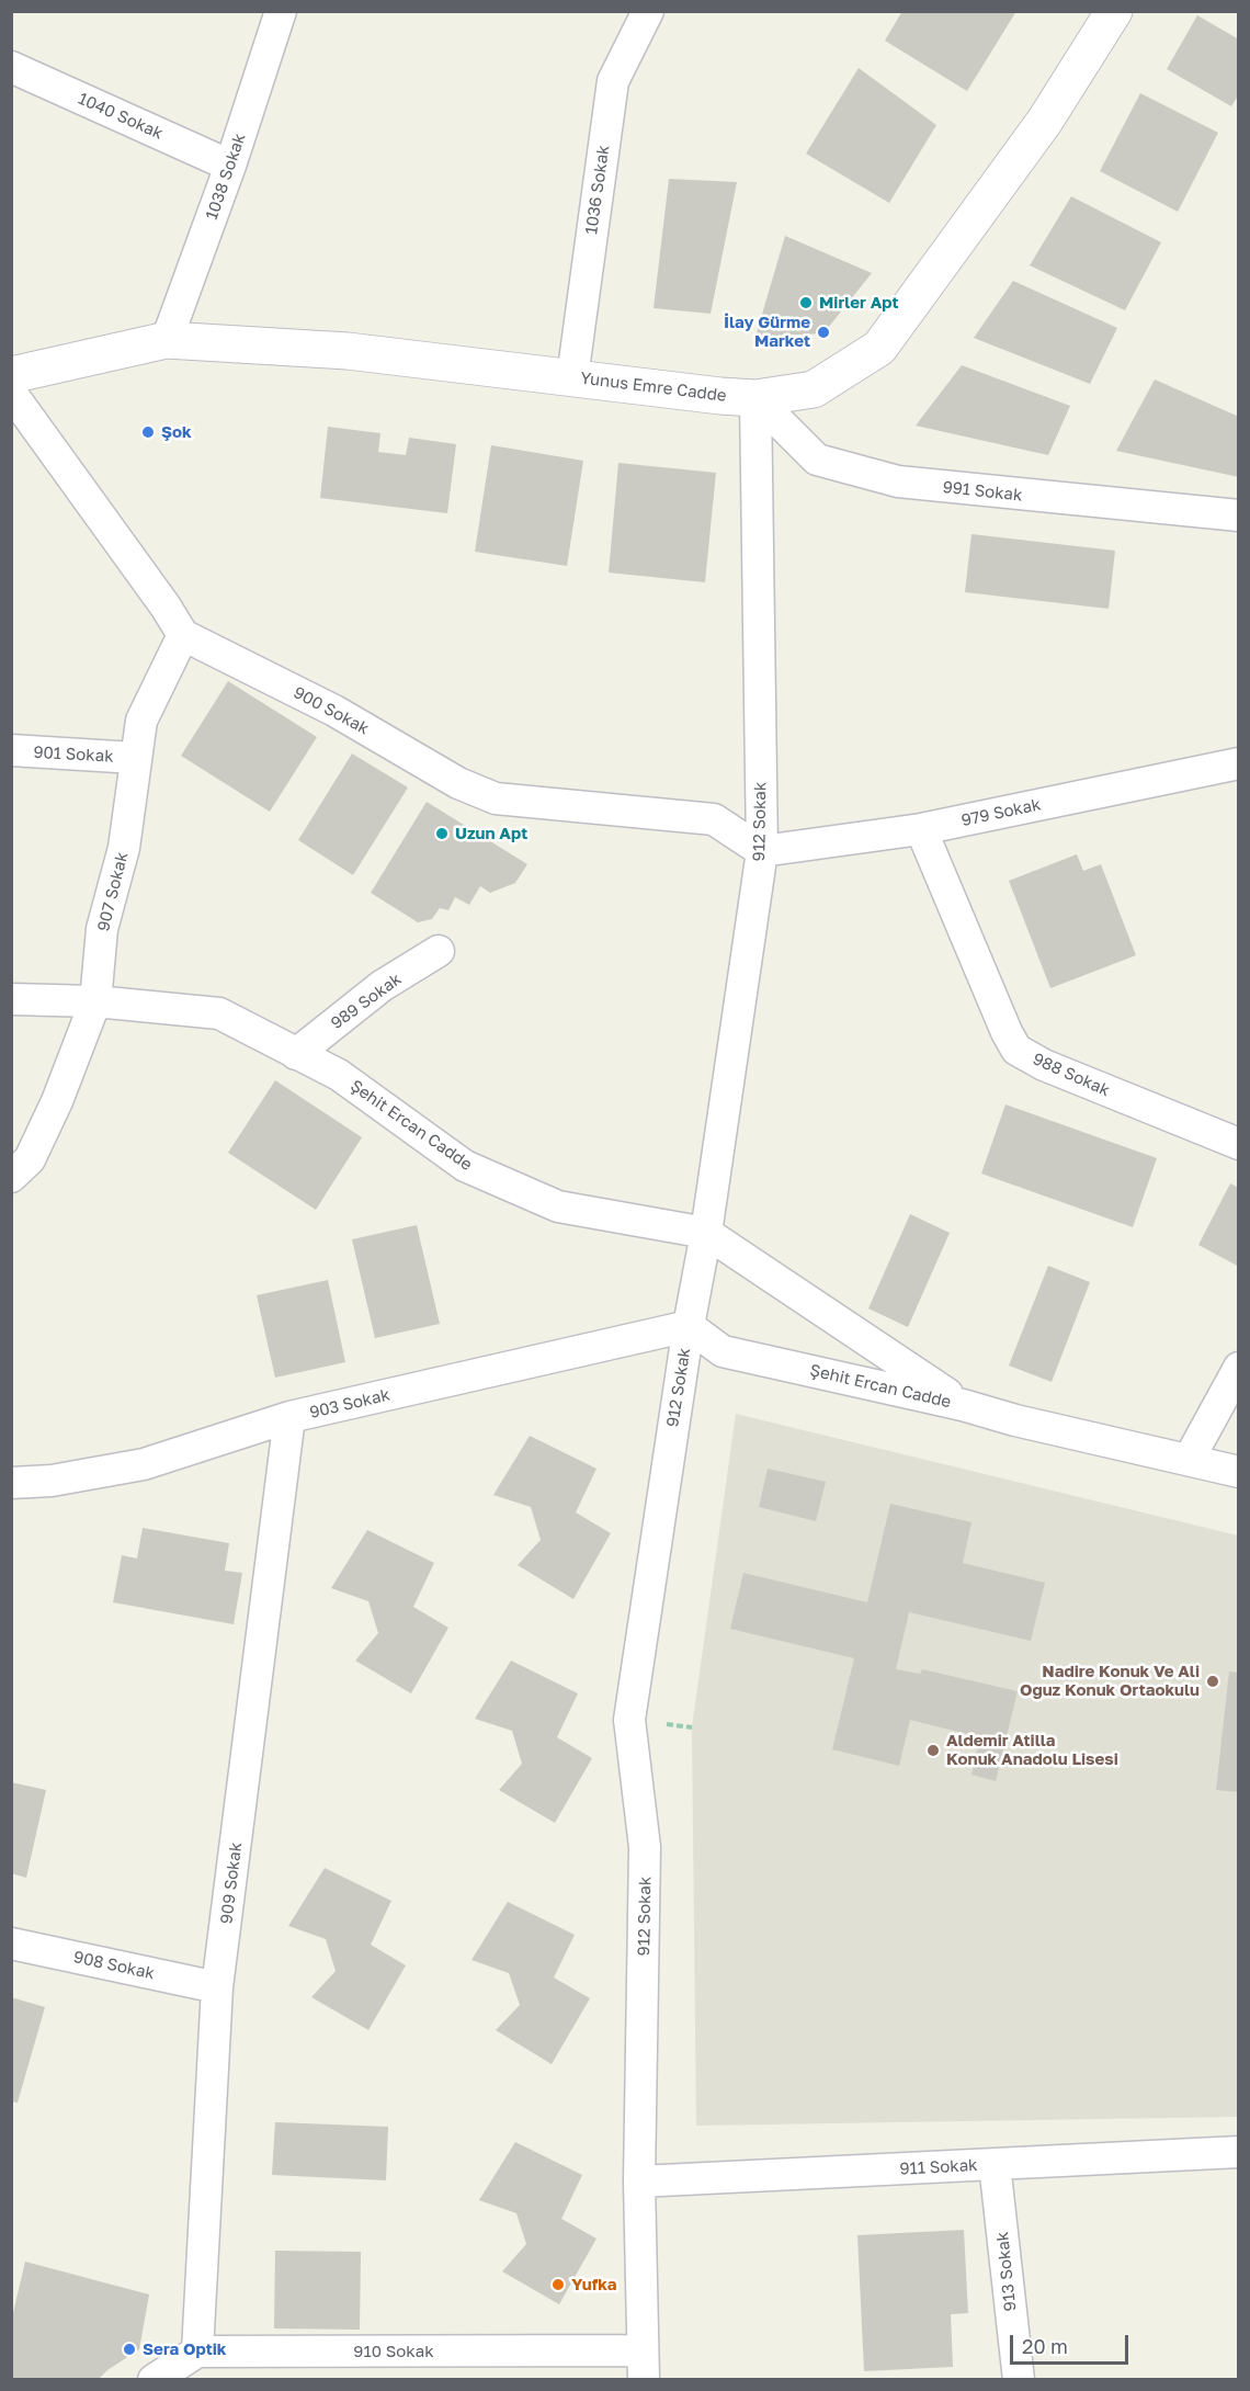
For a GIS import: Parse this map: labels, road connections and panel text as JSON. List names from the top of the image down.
{
  "streets": {
    "street": [
      "1040 Sokak",
      "1038 Sokak",
      "1036 Sokak",
      "Yunus Emre Cadde",
      "991 Sokak",
      "900 Sokak",
      "901 Sokak",
      "979 Sokak",
      "912 Sokak",
      "907 Sokak",
      "989 Sokak",
      "988 Sokak",
      "Şehit Ercan Cadde",
      "903 Sokak",
      "909 Sokak",
      "908 Sokak",
      "911 Sokak",
      "913 Sokak",
      "910 Sokak"
    ]
  },
  "crossings": [
    ["1040 Sokak", "1038 Sokak"],
    ["1038 Sokak", "Yunus Emre Cadde"],
    ["1036 Sokak", "Yunus Emre Cadde"],
    ["Yunus Emre Cadde", "991 Sokak"],
    ["Yunus Emre Cadde", "912 Sokak"],
    ["991 Sokak", "912 Sokak"],
    ["900 Sokak", "979 Sokak"],
    ["900 Sokak", "912 Sokak"],
    ["900 Sokak", "907 Sokak"],
    ["901 Sokak", "907 Sokak"],
    ["979 Sokak", "912 Sokak"],
    ["979 Sokak", "988 Sokak"],
    ["912 Sokak", "Şehit Ercan Cadde"],
    ["912 Sokak", "903 Sokak"],
    ["912 Sokak", "911 Sokak"],
    ["912 Sokak", "910 Sokak"],
    ["907 Sokak", "Şehit Ercan Cadde"],
    ["989 Sokak", "Şehit Ercan Cadde"],
    ["Şehit Ercan Cadde", "903 Sokak"],
    ["903 Sokak", "909 Sokak"],
    ["909 Sokak", "908 Sokak"],
    ["909 Sokak", "910 Sokak"],
    ["911 Sokak", "913 Sokak"]
  ],
  "places": [
    "Mirler Apt",
    "İlay Gürme Market",
    "Şok",
    "Uzun Apt",
    "Nadire Konuk Ve Ali Oğuz Konuk Ortaokulu",
    "Aldemir Atilla Konuk Anadolu Lisesi",
    "Yufka",
    "Sera Optik"
  ],
  "scale_bar": "20 m"
}
